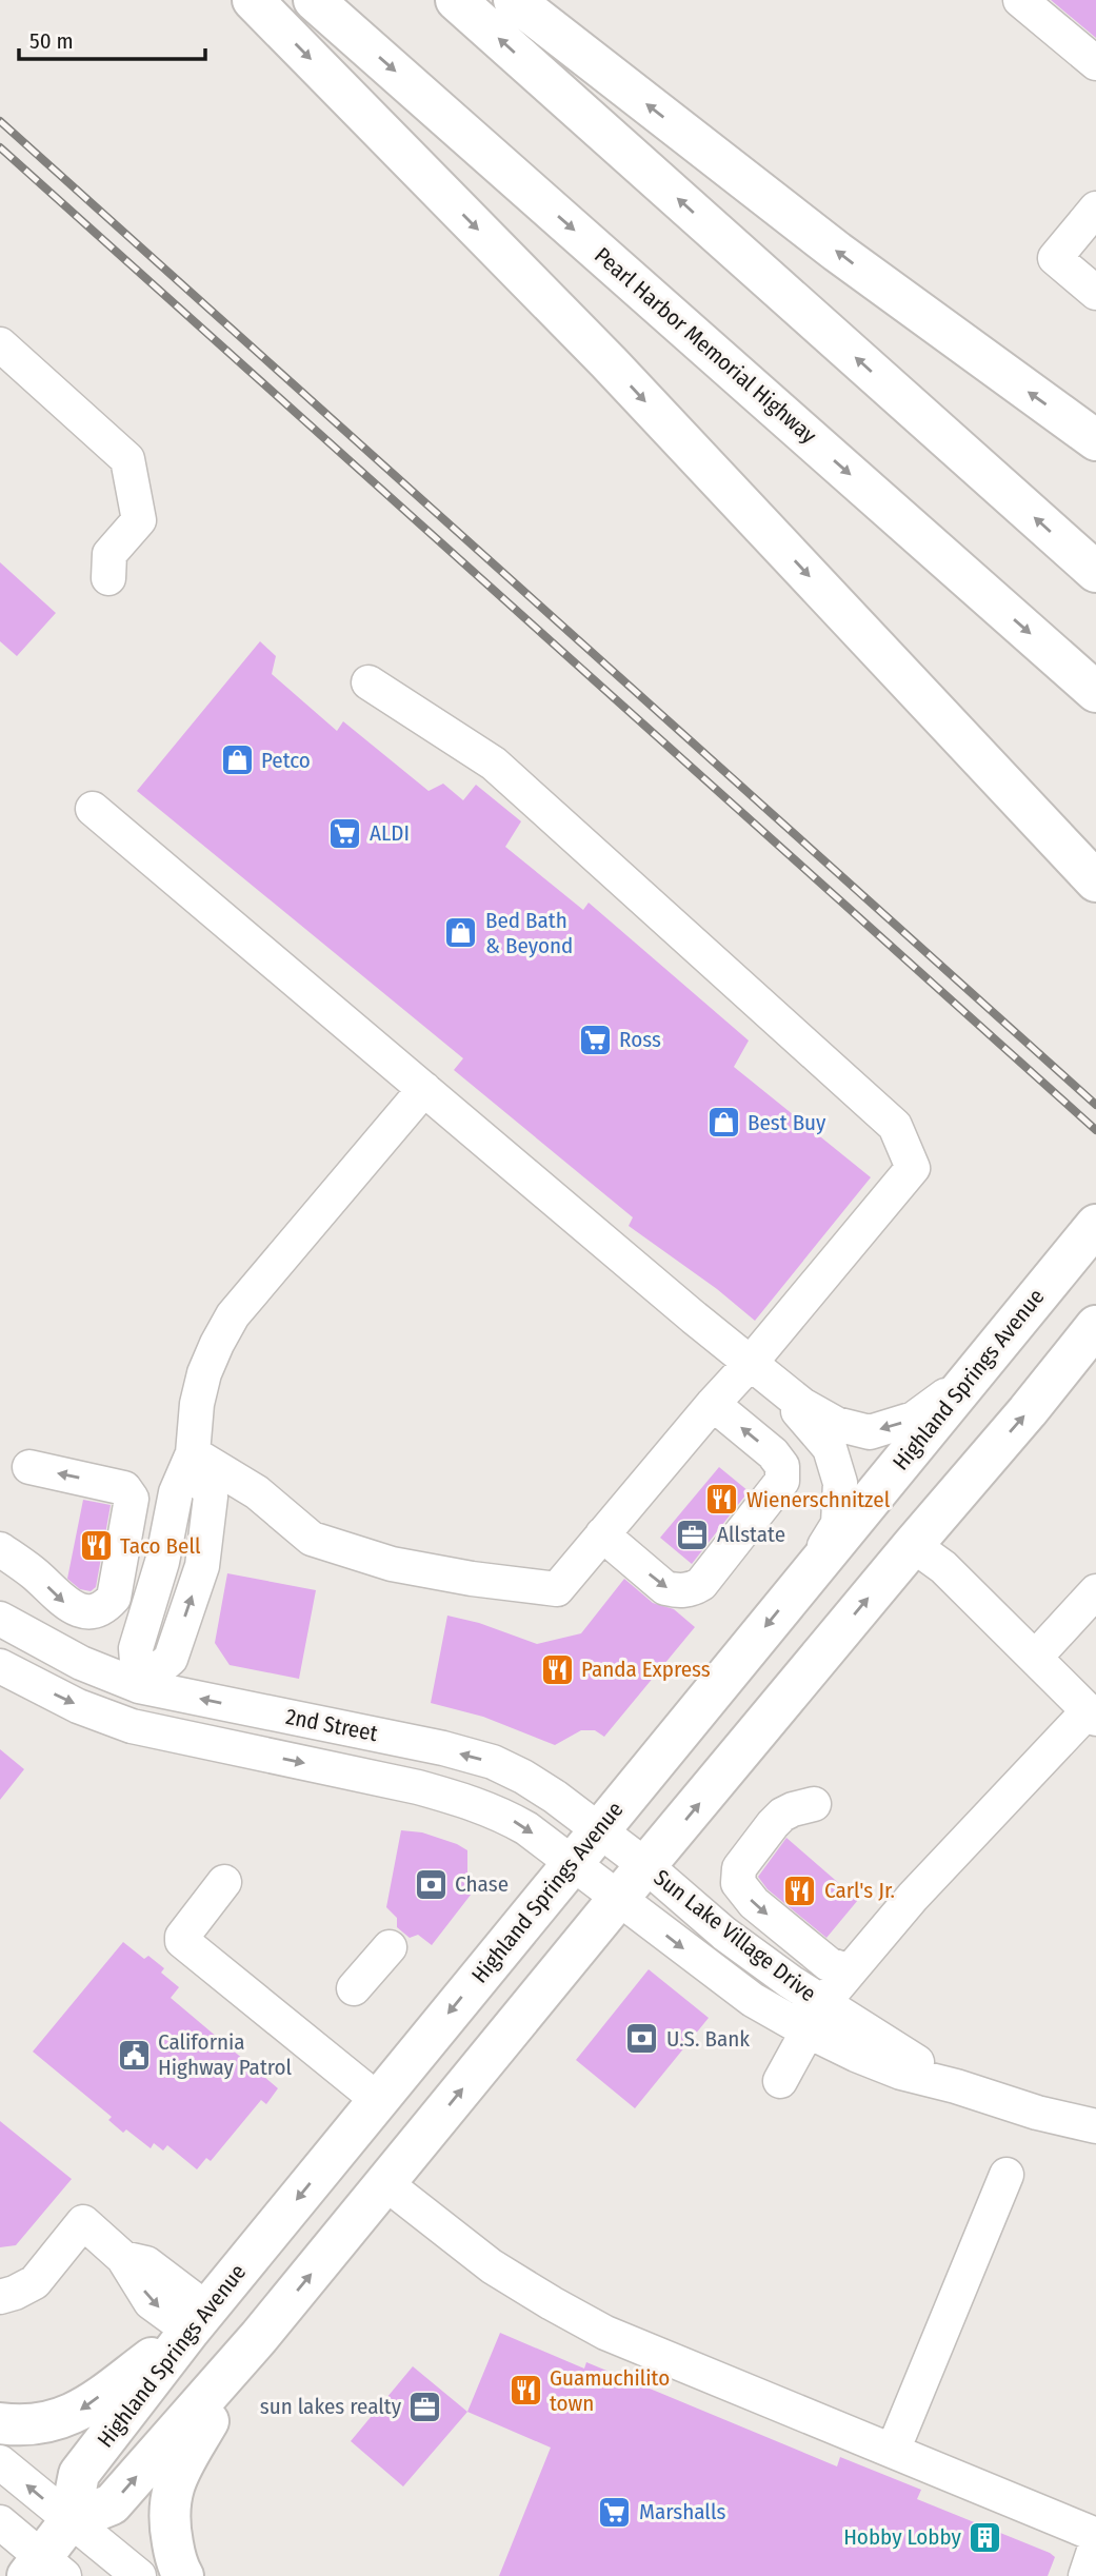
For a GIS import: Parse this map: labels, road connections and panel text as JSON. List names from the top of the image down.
{
  "streets": {
    "main road": ["Pearl Harbor Memorial Highway", "Highland Springs Avenue"],
    "street": ["2nd Street", "Sun Lake Village Drive"]
  },
  "crossings": [
    ["Highland Springs Avenue", "2nd Street"],
    ["2nd Street", "Sun Lake Village Drive"]
  ],
  "places": {
    "shop": ["Petco", "Bed Bath & Beyond", "Best Buy"],
    "supermarket": ["ALDI", "Ross", "Marshalls"],
    "restaurant": [
      "Wienerschnitzel",
      "Taco Bell",
      "Panda Express",
      "Carl's Jr.",
      "Guamuchilito town"
    ],
    "office": ["Allstate", "sun lakes realty"],
    "bank": ["Chase", "U.S. Bank"],
    "public building": ["California Highway Patrol"],
    "building": ["Hobby Lobby"]
  },
  "scale_bar": "50 m"
}
